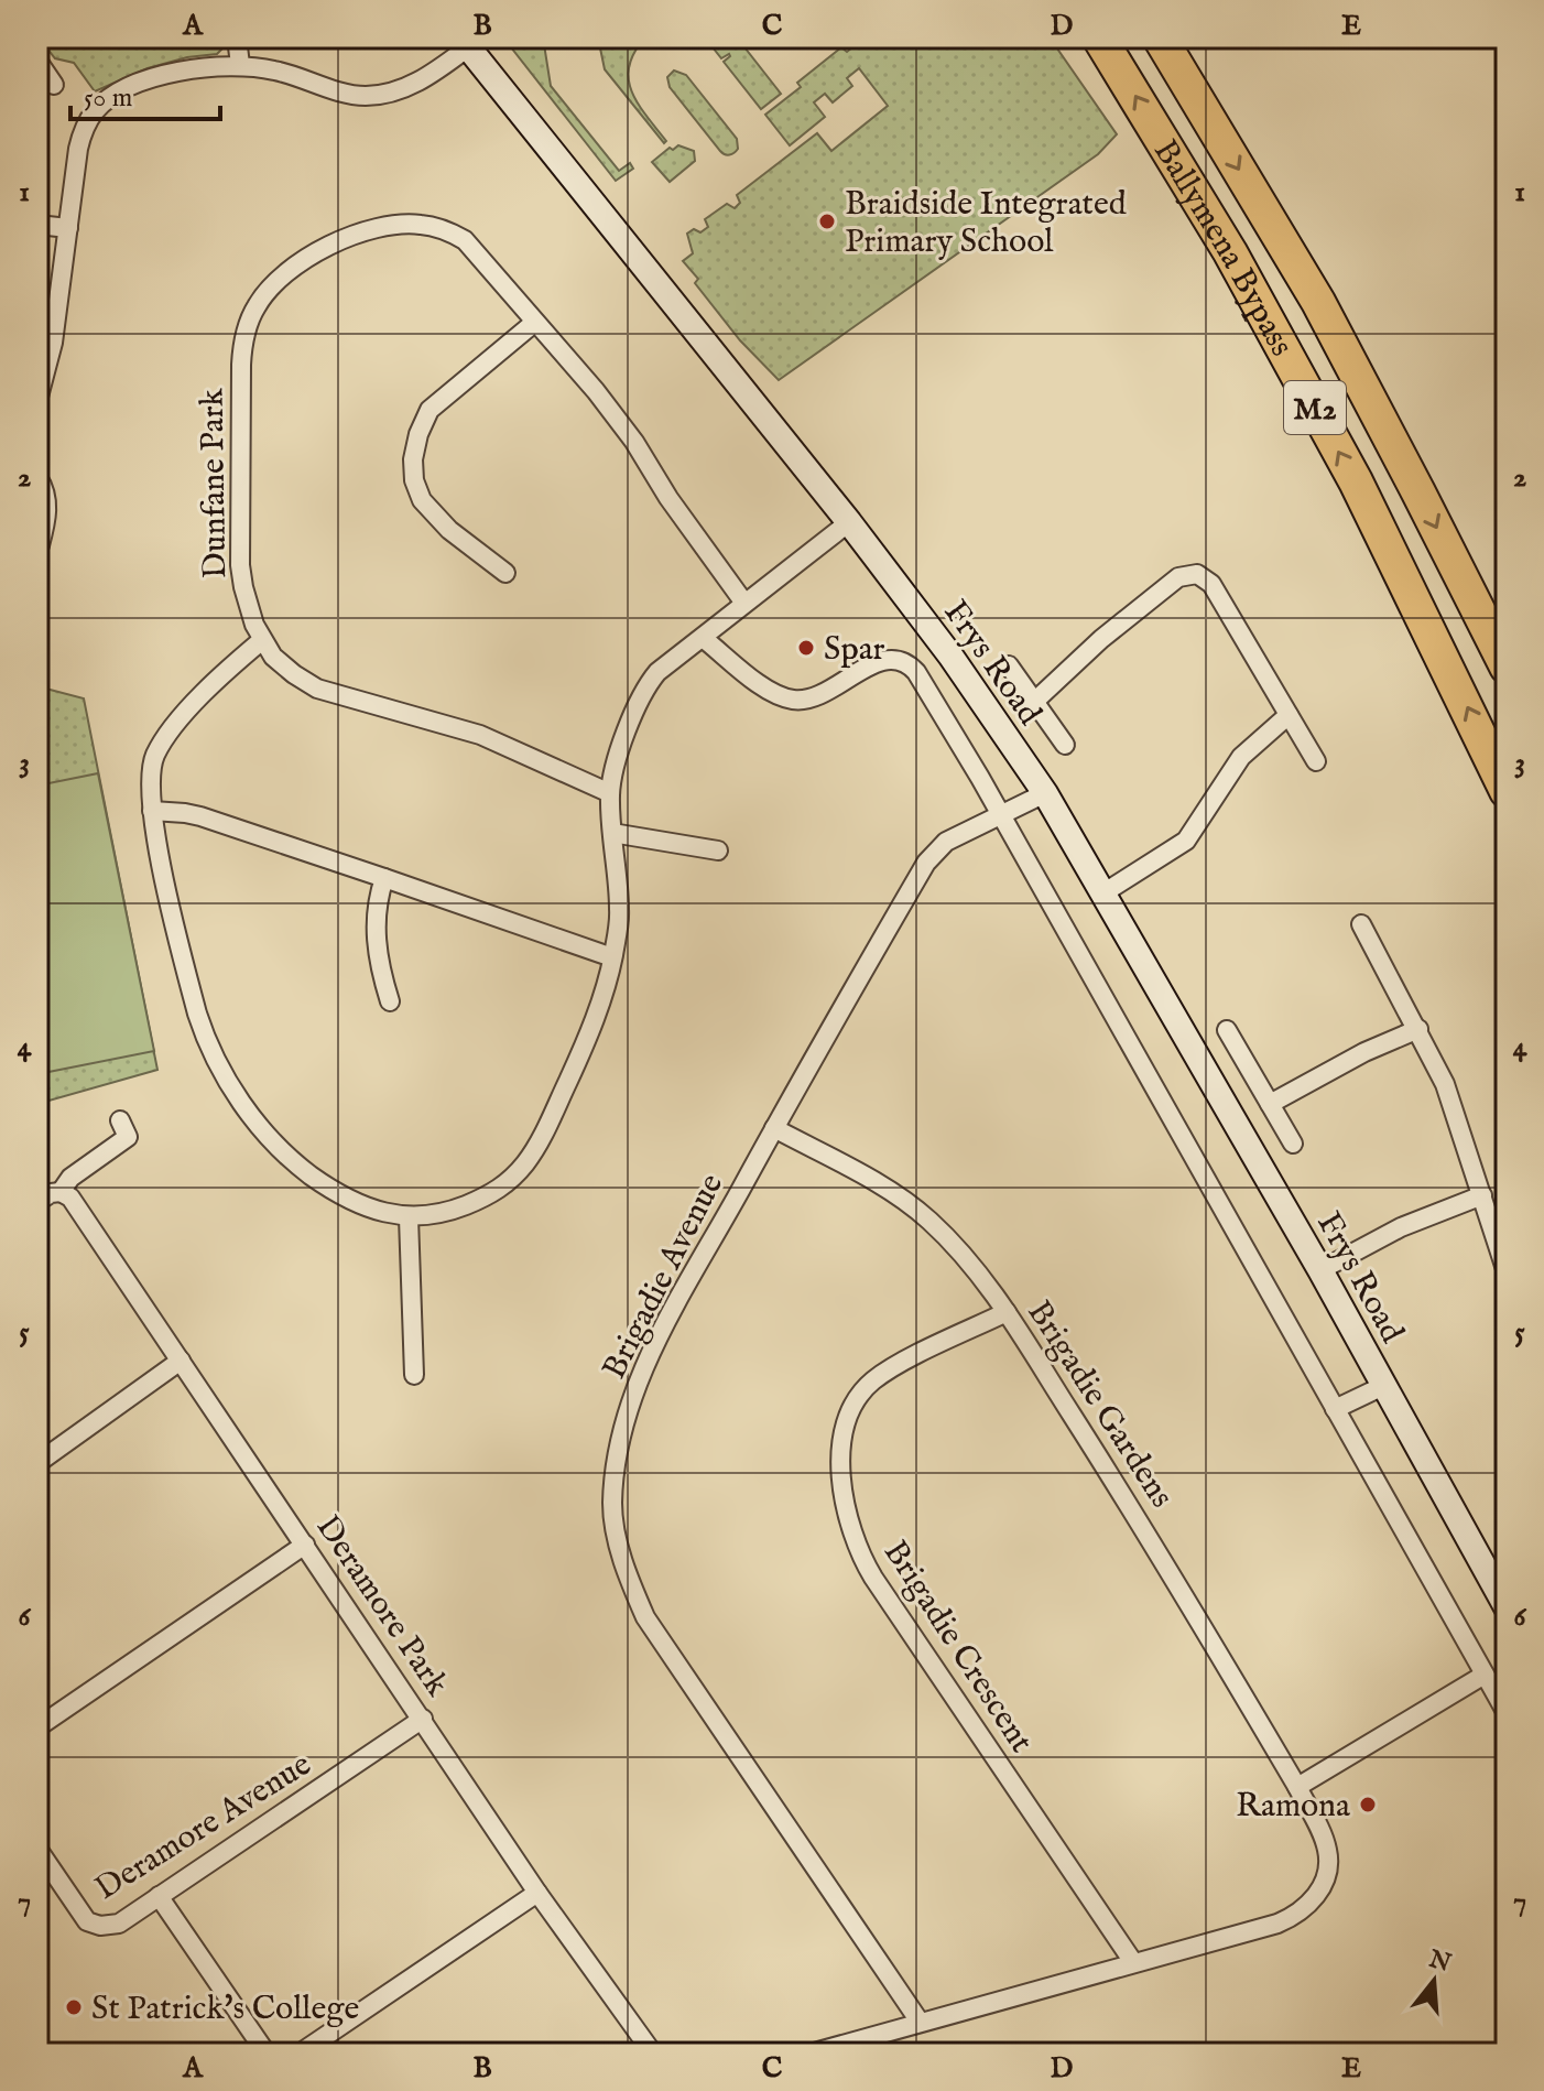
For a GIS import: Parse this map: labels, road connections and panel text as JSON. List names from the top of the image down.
{
  "streets": {
    "highway": ["Ballymena Bypass", "M2"],
    "street": [
      "Dunfane Park",
      "Frys Road",
      "Brigadie Avenue",
      "Brigadie Gardens",
      "Deramore Park",
      "Brigadie Crescent",
      "Deramore Avenue"
    ]
  },
  "crossings": [
    ["Frys Road", "Brigadie Avenue"],
    ["Brigadie Avenue", "Brigadie Gardens"],
    ["Brigadie Gardens", "Brigadie Crescent"],
    ["Deramore Park", "Deramore Avenue"]
  ],
  "places": [
    "Braidside Integrated Primary School",
    "Spar",
    "Ramona",
    "St Patrick's College"
  ],
  "scale_bar": "50 m",
  "north": "top",
  "grid": {
    "columns": [
      "A",
      "B",
      "C",
      "D",
      "E"
    ],
    "rows": [
      "1",
      "2",
      "3",
      "4",
      "5",
      "6",
      "7"
    ]
  }
}
